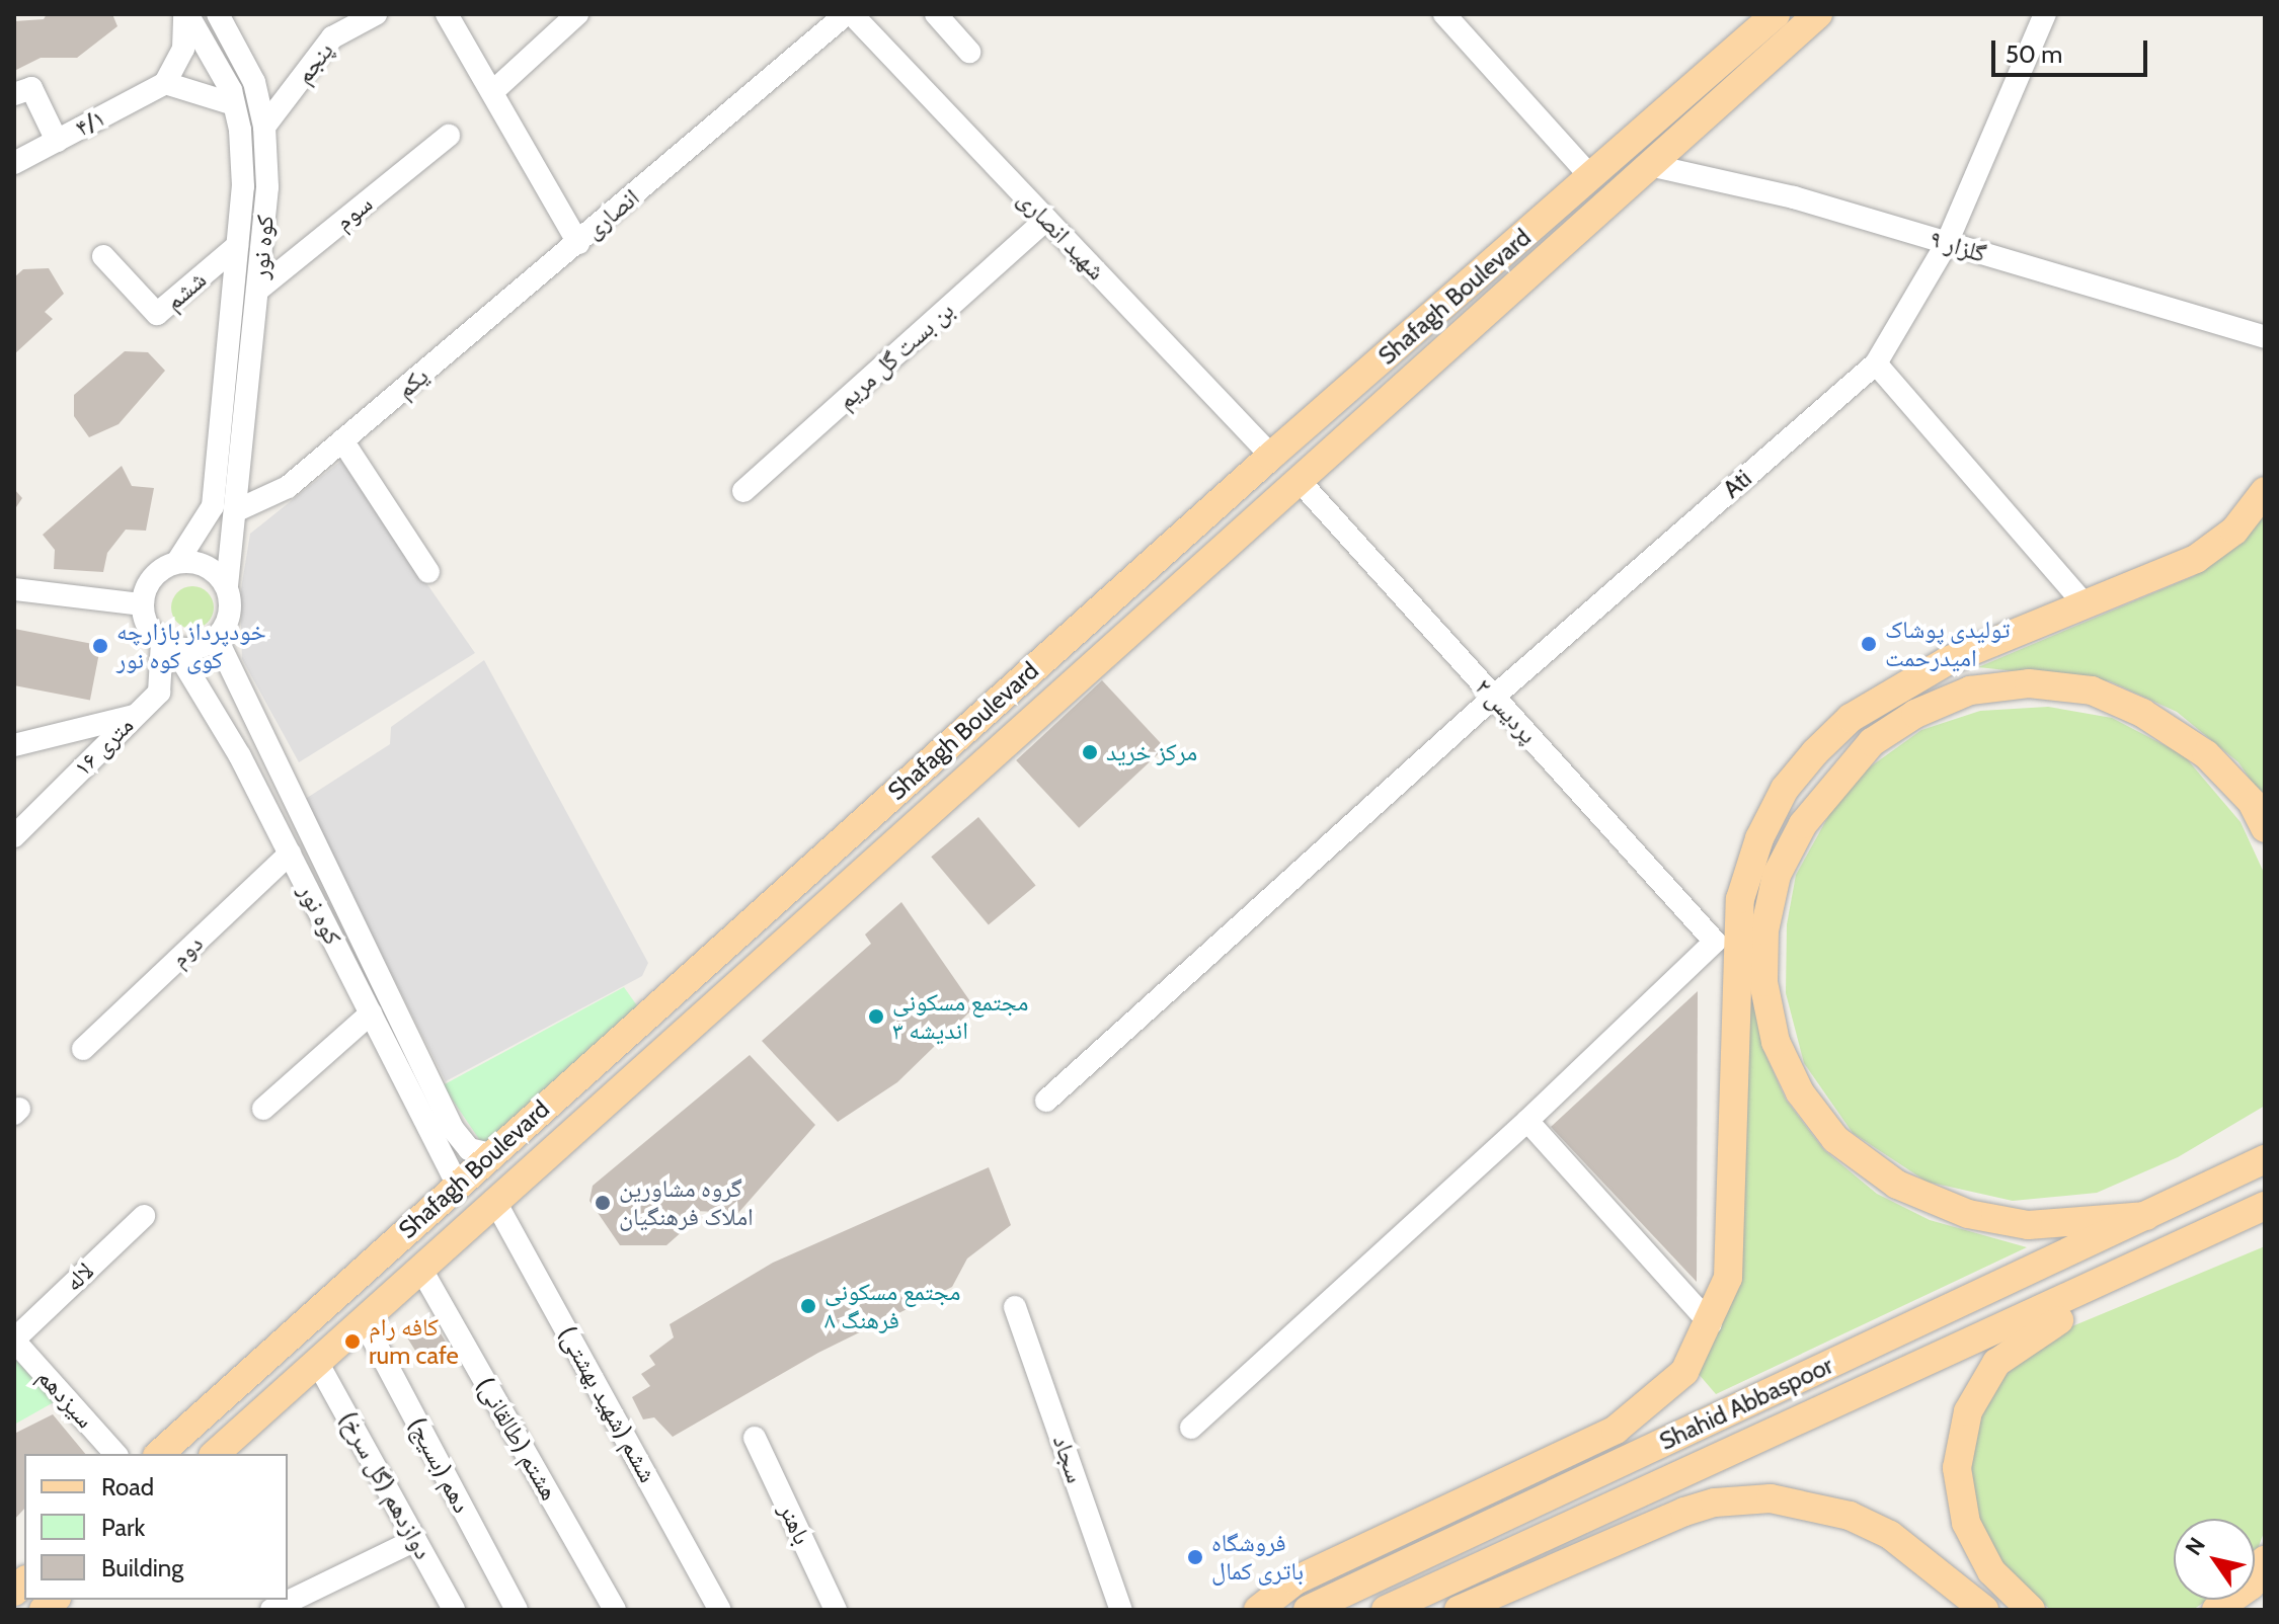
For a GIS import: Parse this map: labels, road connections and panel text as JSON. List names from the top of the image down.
{
  "streets": {
    "main road": ["Shafagh Boulevard", "Shahid Abbaspoor"],
    "street": [
      "پنجم",
      "۴/۱",
      "سوم",
      "انصاری",
      "شهید انصاری",
      "گلزار ۹",
      "کوه نور",
      "ششم",
      "بن بست گل مریم",
      "یکم",
      "Ati",
      "پردیس ۲",
      "۱۶ متری",
      "دوم",
      "لاله",
      "سیزدهم",
      "ششم (شهید بهشتی)",
      "هشتم (طالقانی)",
      "سجاد",
      "دهم (بسیج)",
      "دوازدهم (گل سرخ)",
      "باهنر"
    ]
  },
  "crossings": [
    ["پنجم", "کوه نور"],
    ["سوم", "کوه نور"],
    ["انصاری", "شهید انصاری"],
    ["انصاری", "یکم"],
    ["شهید انصاری", "Shafagh Boulevard"],
    ["شهید انصاری", "بن بست گل مریم"],
    ["گلزار ۹", "Shafagh Boulevard"],
    ["گلزار ۹", "Ati"],
    ["کوه نور", "ششم"],
    ["کوه نور", "Shafagh Boulevard"],
    ["کوه نور", "یکم"],
    ["کوه نور", "۱۶ متری"],
    ["کوه نور", "دوم"],
    ["Shafagh Boulevard", "پردیس ۲"],
    ["Shafagh Boulevard", "ششم (شهید بهشتی)"],
    ["Shafagh Boulevard", "هشتم (طالقانی)"],
    ["Shafagh Boulevard", "دهم (بسیج)"],
    ["Shafagh Boulevard", "دوازدهم (گل سرخ)"],
    ["Ati", "پردیس ۲"],
    ["لاله", "سیزدهم"]
  ],
  "places": [
    "تولیدی پوشاک امیدرحمت",
    "خودپرداز بازارچه کوی کوه نور",
    "مرکز خرید",
    "مجتمع مسکونی اندیشه ۳",
    "گروه مشاورین املاک فرهنگیان",
    "مجتمع مسکونی فرهنگ ۸",
    "کافه رام rum cafe",
    "فروشگاه باتری کمال"
  ],
  "legend": ["Road", "Park", "Building"],
  "scale_bar": "50 m",
  "north": "top left"
}
